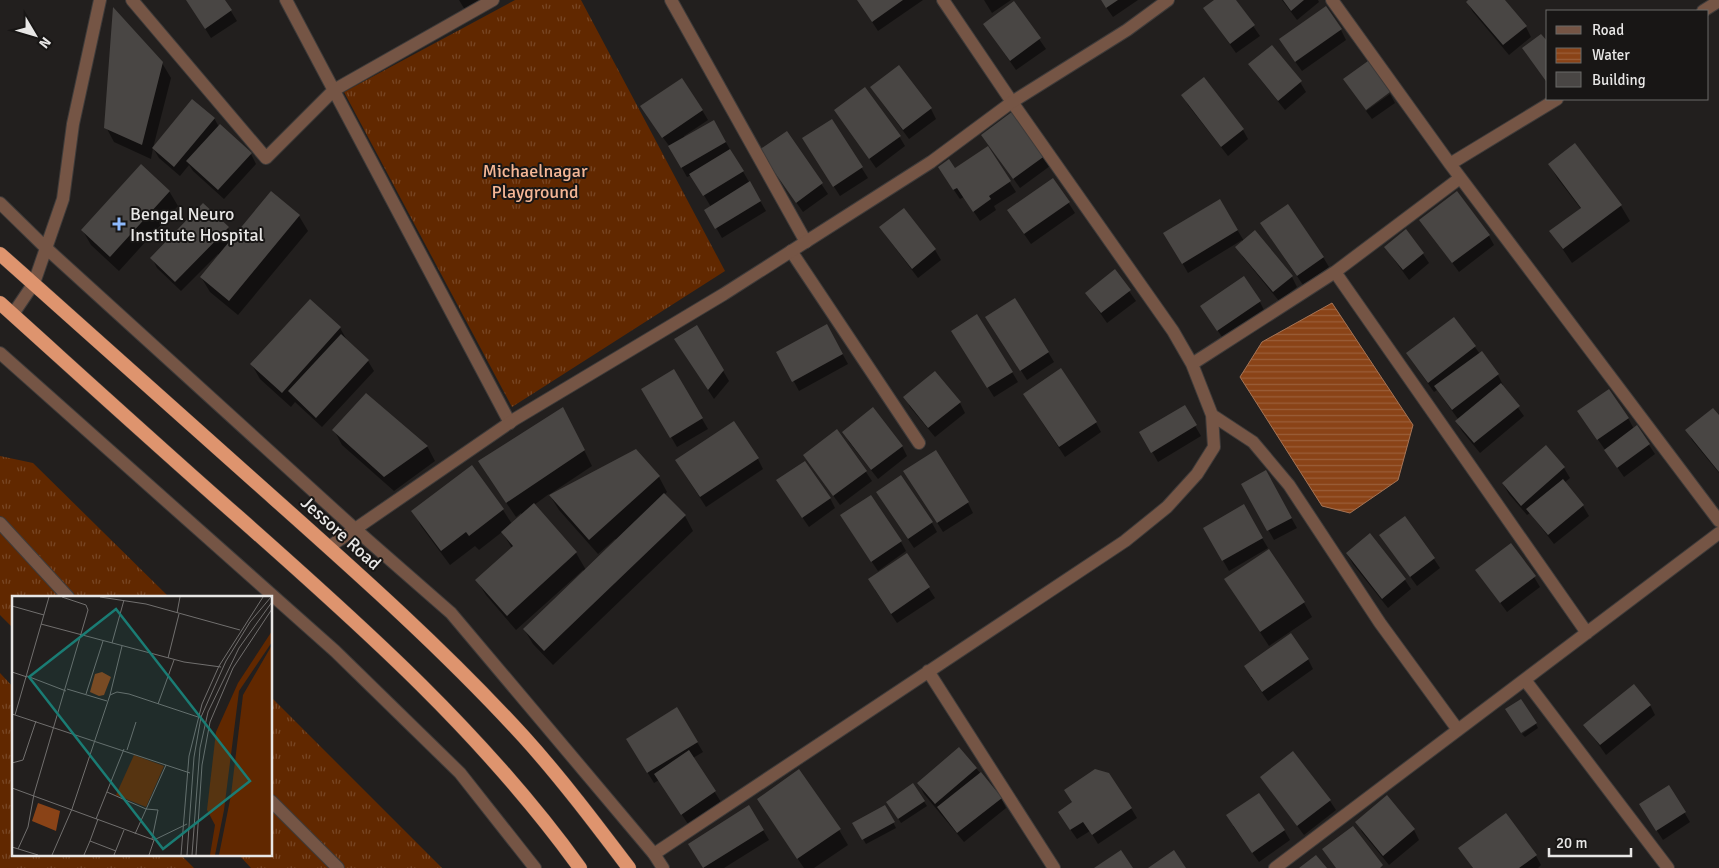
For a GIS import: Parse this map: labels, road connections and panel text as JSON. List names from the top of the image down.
{
  "streets": {
    "highway": ["Jessore Road"]
  },
  "parks": ["Michaelnagar Playground"],
  "places": {
    "health": ["Bengal Neuro Institute Hospital"]
  },
  "legend": ["Road", "Water", "Building"],
  "scale_bar": "20 m",
  "north": "bottom right"
}
